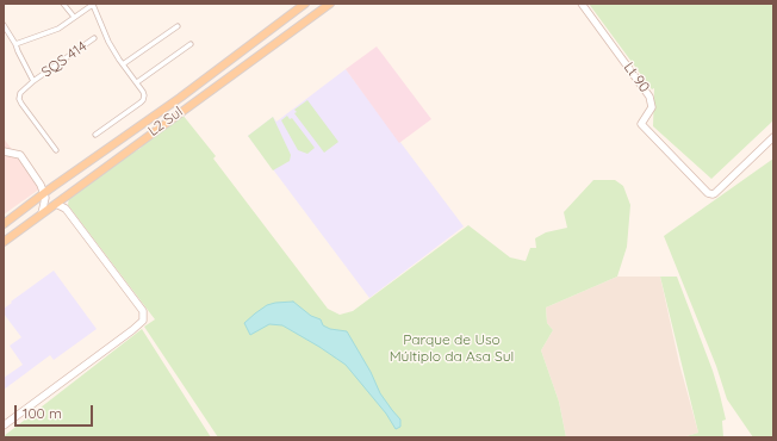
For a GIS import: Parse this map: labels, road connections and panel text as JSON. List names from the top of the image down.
{
  "streets": {
    "main road": ["L2 Sul"],
    "street": ["SQS 414", "Lt 90"]
  },
  "parks": ["Parque de Uso Múltiplo da Asa Sul"],
  "scale_bar": "100 m"
}
